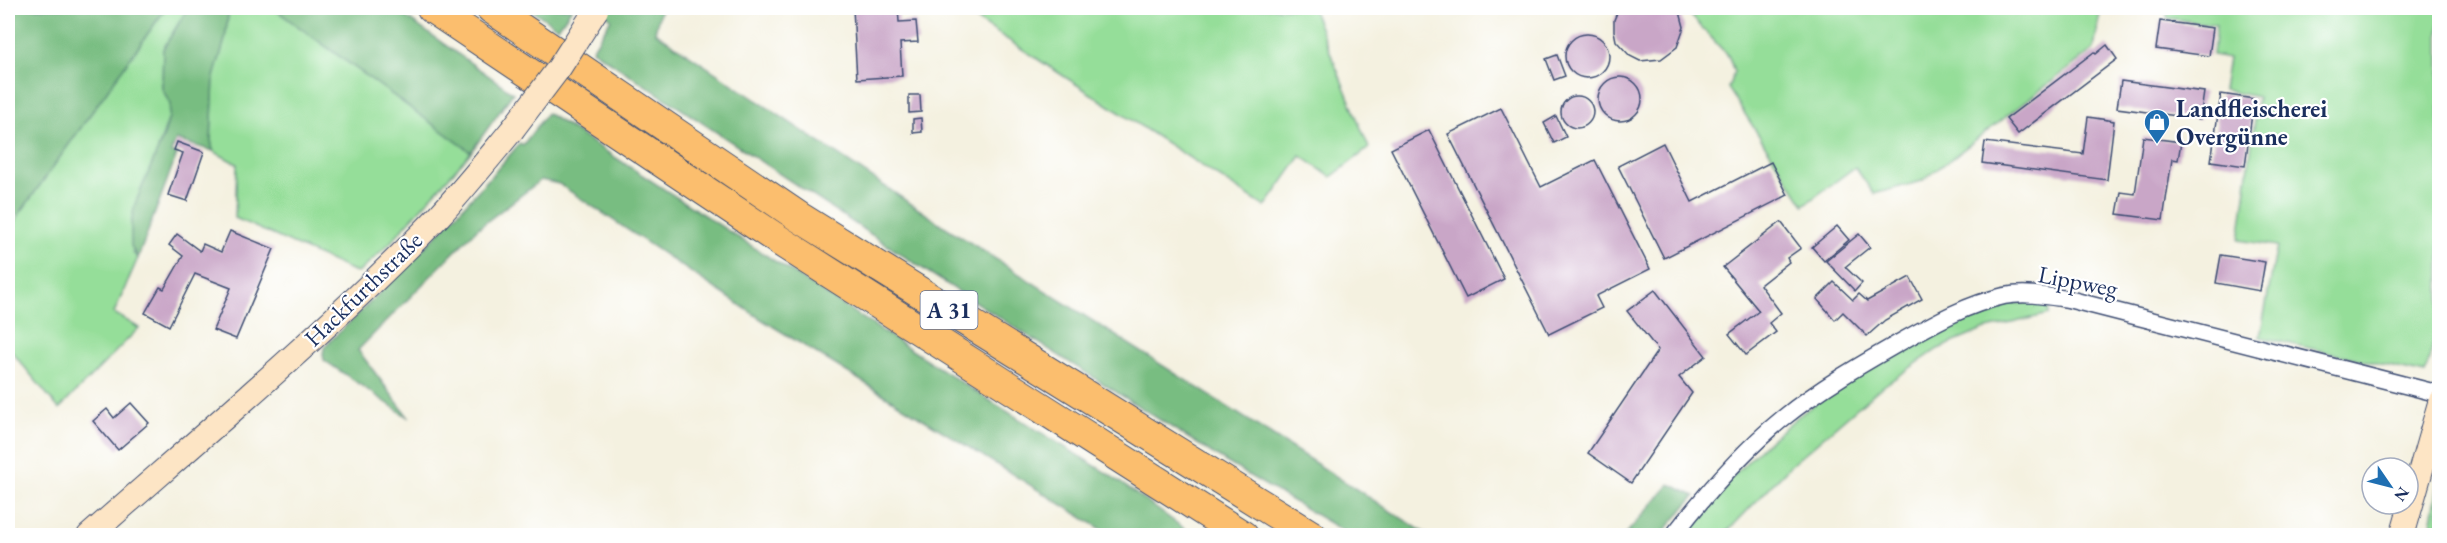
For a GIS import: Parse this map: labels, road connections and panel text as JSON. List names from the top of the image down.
{
  "streets": {
    "highway": ["A 31"],
    "street": ["Lippweg", "Hackfurthstraße"]
  },
  "places": {
    "shop": ["Landfleischerei Overgünne"]
  },
  "north": "bottom right"
}
